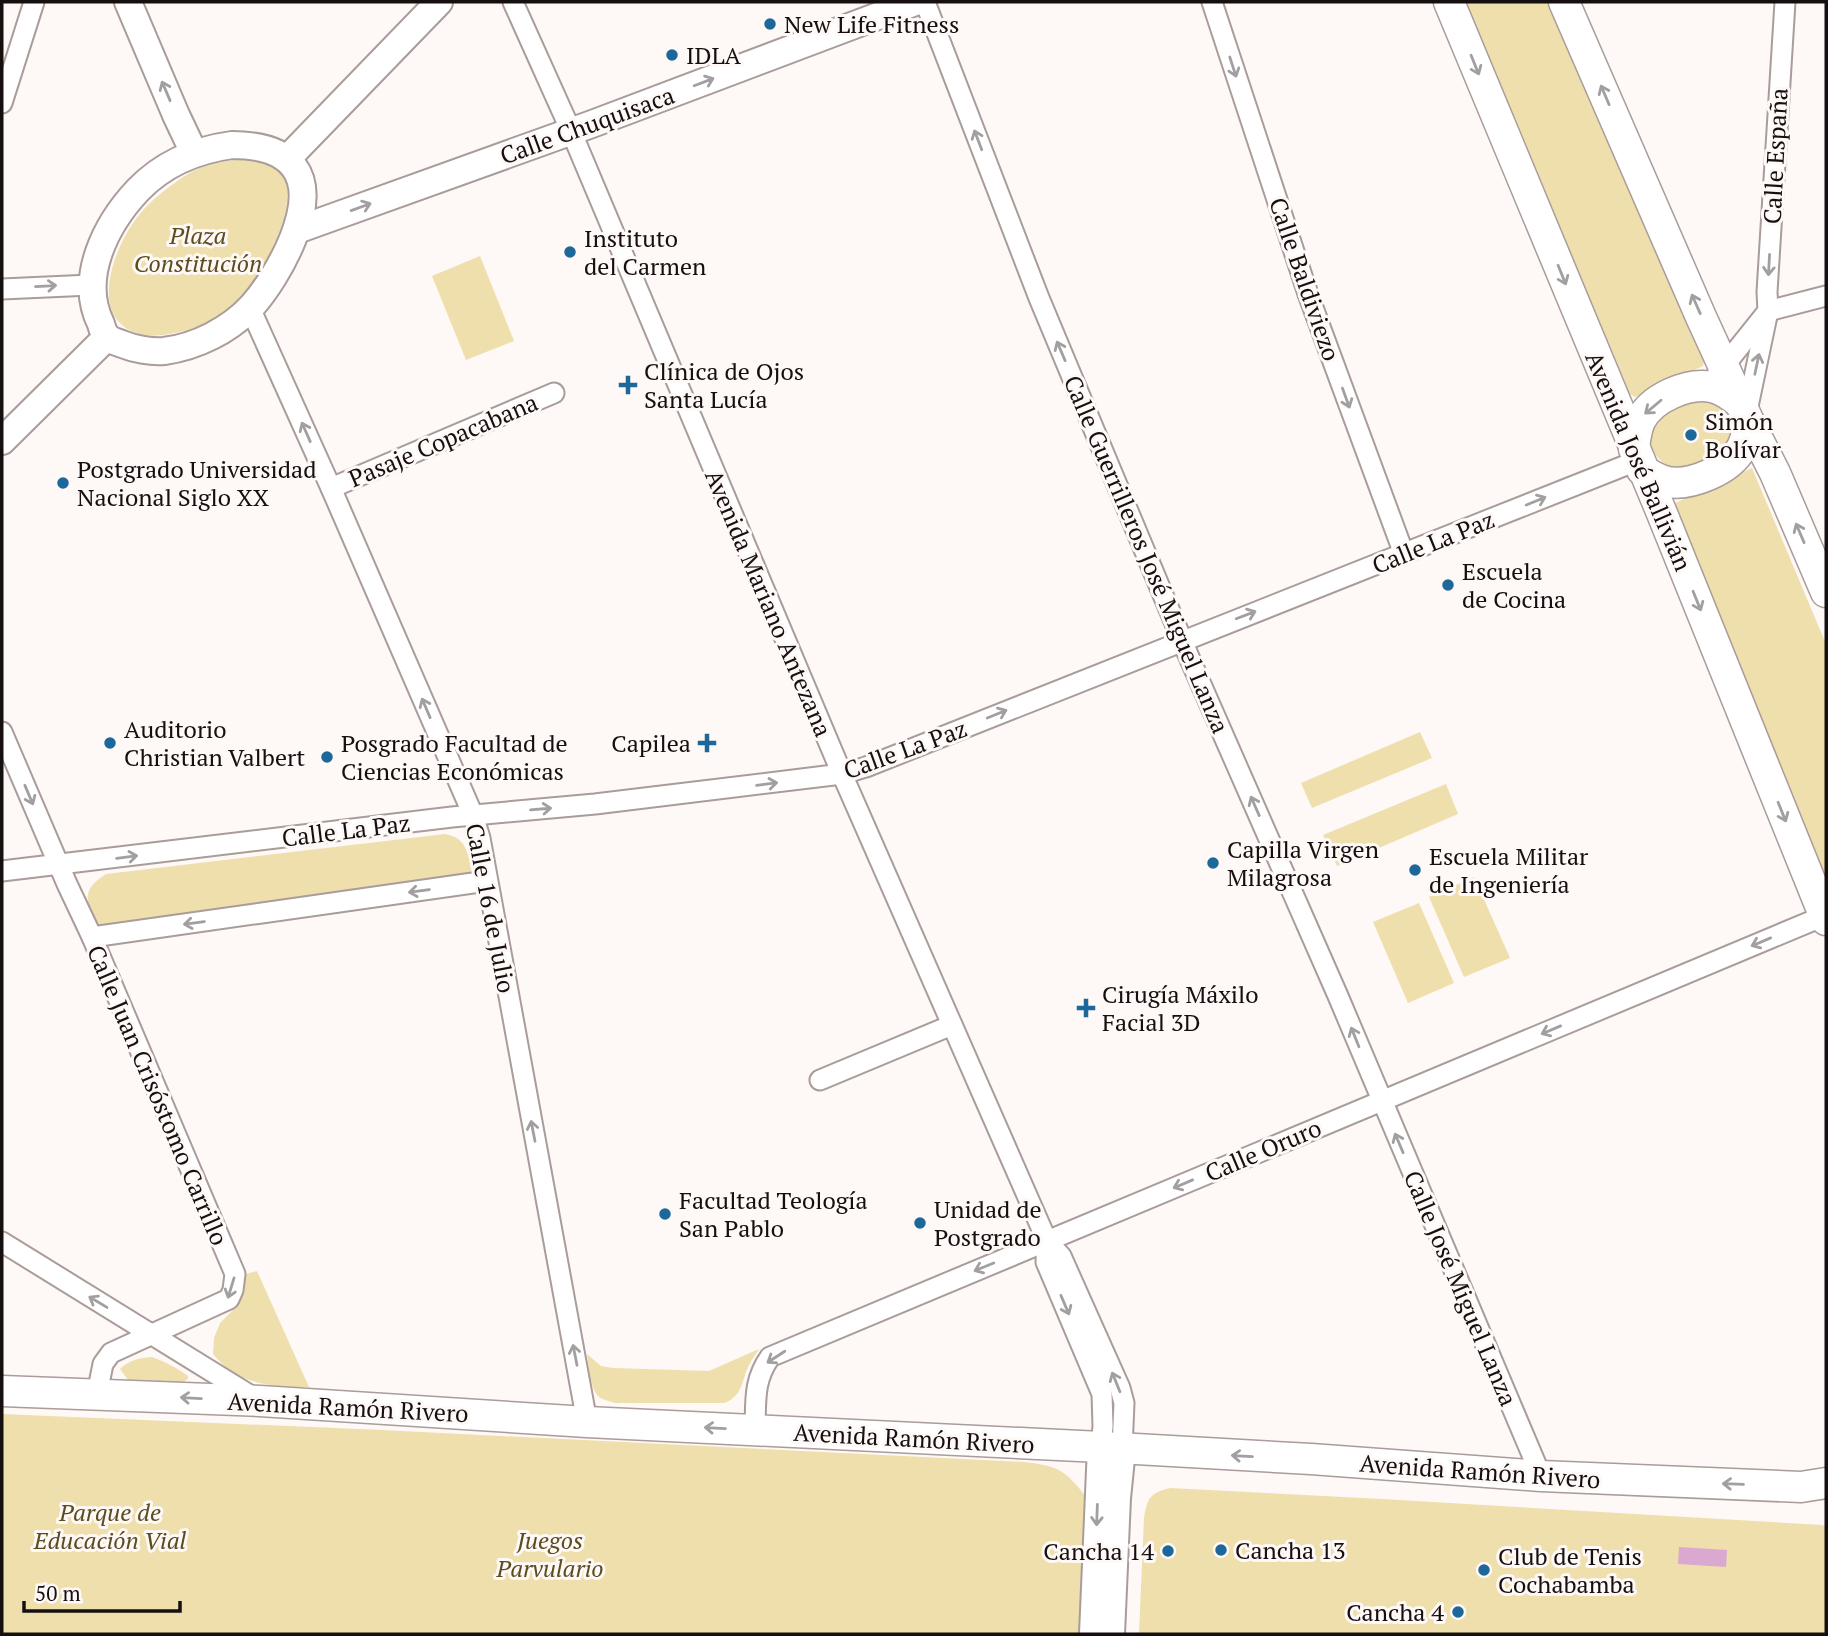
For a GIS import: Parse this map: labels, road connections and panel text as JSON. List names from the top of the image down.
{
  "streets": {
    "main road": [
      "Calle Chuquisaca",
      "Avenida José Ballivián",
      "Avenida Mariano Antezana",
      "Avenida Ramón Rivero"
    ],
    "street": [
      "Calle España",
      "Calle Baldiviezo",
      "Pasaje Copacabana",
      "Calle La Paz",
      "Calle Guerrilleros José Miguel Lanza",
      "Calle 16 de Julio",
      "Calle Juan Crisóstomo Carrillo",
      "Calle Oruro",
      "Calle José Miguel Lanza"
    ]
  },
  "crossings": [
    ["Calle Chuquisaca", "Avenida Mariano Antezana"],
    ["Calle Chuquisaca", "Calle 16 de Julio"],
    ["Calle Baldiviezo", "Calle La Paz"],
    ["Pasaje Copacabana", "Calle 16 de Julio"],
    ["Avenida José Ballivián", "Calle La Paz"],
    ["Avenida José Ballivián", "Calle Oruro"],
    ["Calle La Paz", "Calle Guerrilleros José Miguel Lanza"],
    ["Calle La Paz", "Avenida Mariano Antezana"],
    ["Calle La Paz", "Calle 16 de Julio"],
    ["Calle La Paz", "Calle Juan Crisóstomo Carrillo"],
    ["Calle Guerrilleros José Miguel Lanza", "Calle Oruro"],
    ["Calle Guerrilleros José Miguel Lanza", "Calle José Miguel Lanza"],
    ["Avenida Mariano Antezana", "Calle Oruro"],
    ["Avenida Mariano Antezana", "Avenida Ramón Rivero"],
    ["Calle 16 de Julio", "Avenida Ramón Rivero"],
    ["Calle Juan Crisóstomo Carrillo", "Avenida Ramón Rivero"],
    ["Calle Oruro", "Calle José Miguel Lanza"],
    ["Calle Oruro", "Avenida Ramón Rivero"],
    ["Calle José Miguel Lanza", "Avenida Ramón Rivero"]
  ],
  "one_way": [
    "Calle España",
    "Calle Baldiviezo",
    "Calle La Paz",
    "Calle Guerrilleros José Miguel Lanza",
    "Calle 16 de Julio",
    "Calle Juan Crisóstomo Carrillo",
    "Calle Oruro",
    "Calle José Miguel Lanza",
    "Avenida Ramón Rivero"
  ],
  "parks": ["Plaza Constitución", "Parque de Educación Vial", "Juegos Parvulario"],
  "places": {
    "other": [
      "New Life Fitness",
      "IDLA",
      "Instituto del Carmen",
      "Simón Bolívar",
      "Postgrado Universidad Nacional Siglo XX",
      "Escuela de Cocina",
      "Auditorio Christian Valbert",
      "Posgrado Facultad de Ciencias Económicas",
      "Capilla Virgen Milagrosa",
      "Escuela Militar de Ingeniería",
      "Facultad Teología San Pablo",
      "Unidad de Postgrado",
      "Cancha 13",
      "Cancha 14",
      "Club de Tenis Cochabamba",
      "Cancha 4"
    ],
    "health": ["Clínica de Ojos Santa Lucía", "Capilea", "Cirugía Máxilo Facial 3D"]
  },
  "scale_bar": "50 m"
}
